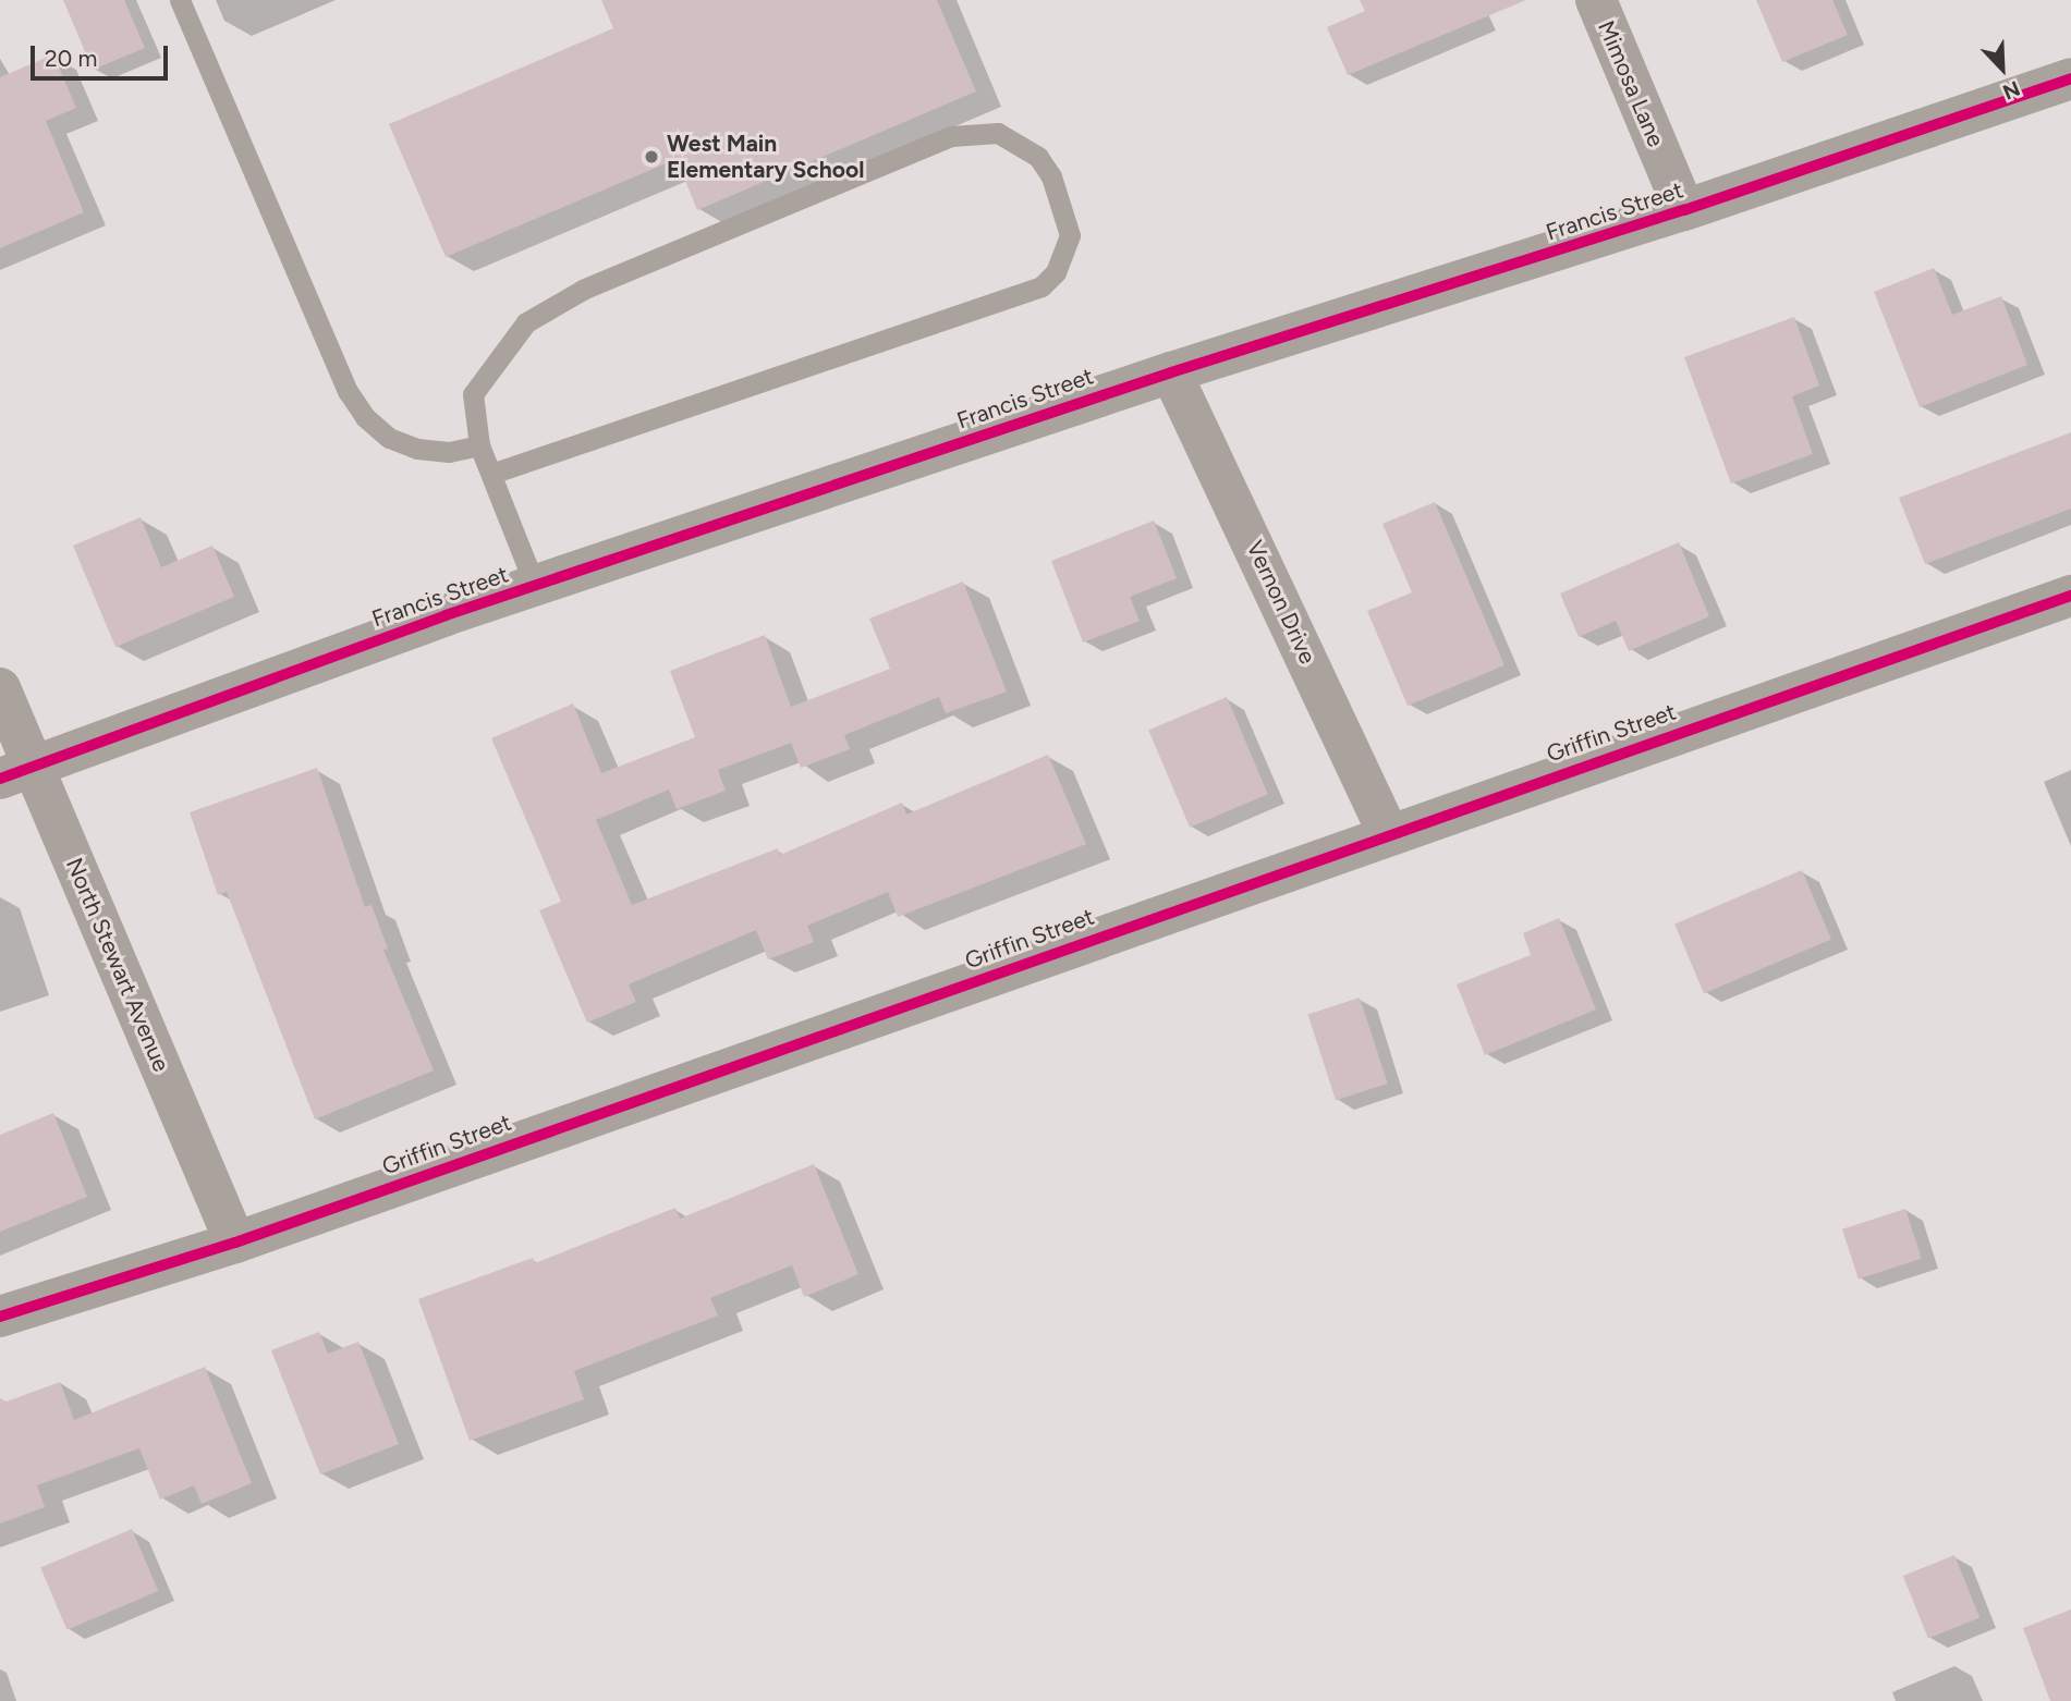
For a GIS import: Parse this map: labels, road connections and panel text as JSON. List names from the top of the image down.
{
  "streets": {
    "street": [
      "Mimosa Lane",
      "Francis Street",
      "Vernon Drive",
      "Griffin Street",
      "North Stewart Avenue"
    ]
  },
  "crossings": [
    ["Mimosa Lane", "Francis Street"],
    ["Francis Street", "Vernon Drive"],
    ["Francis Street", "North Stewart Avenue"],
    ["Vernon Drive", "Griffin Street"],
    ["Griffin Street", "North Stewart Avenue"]
  ],
  "places": ["West Main Elementary School"],
  "scale_bar": "20 m",
  "north": "bottom right"
}
